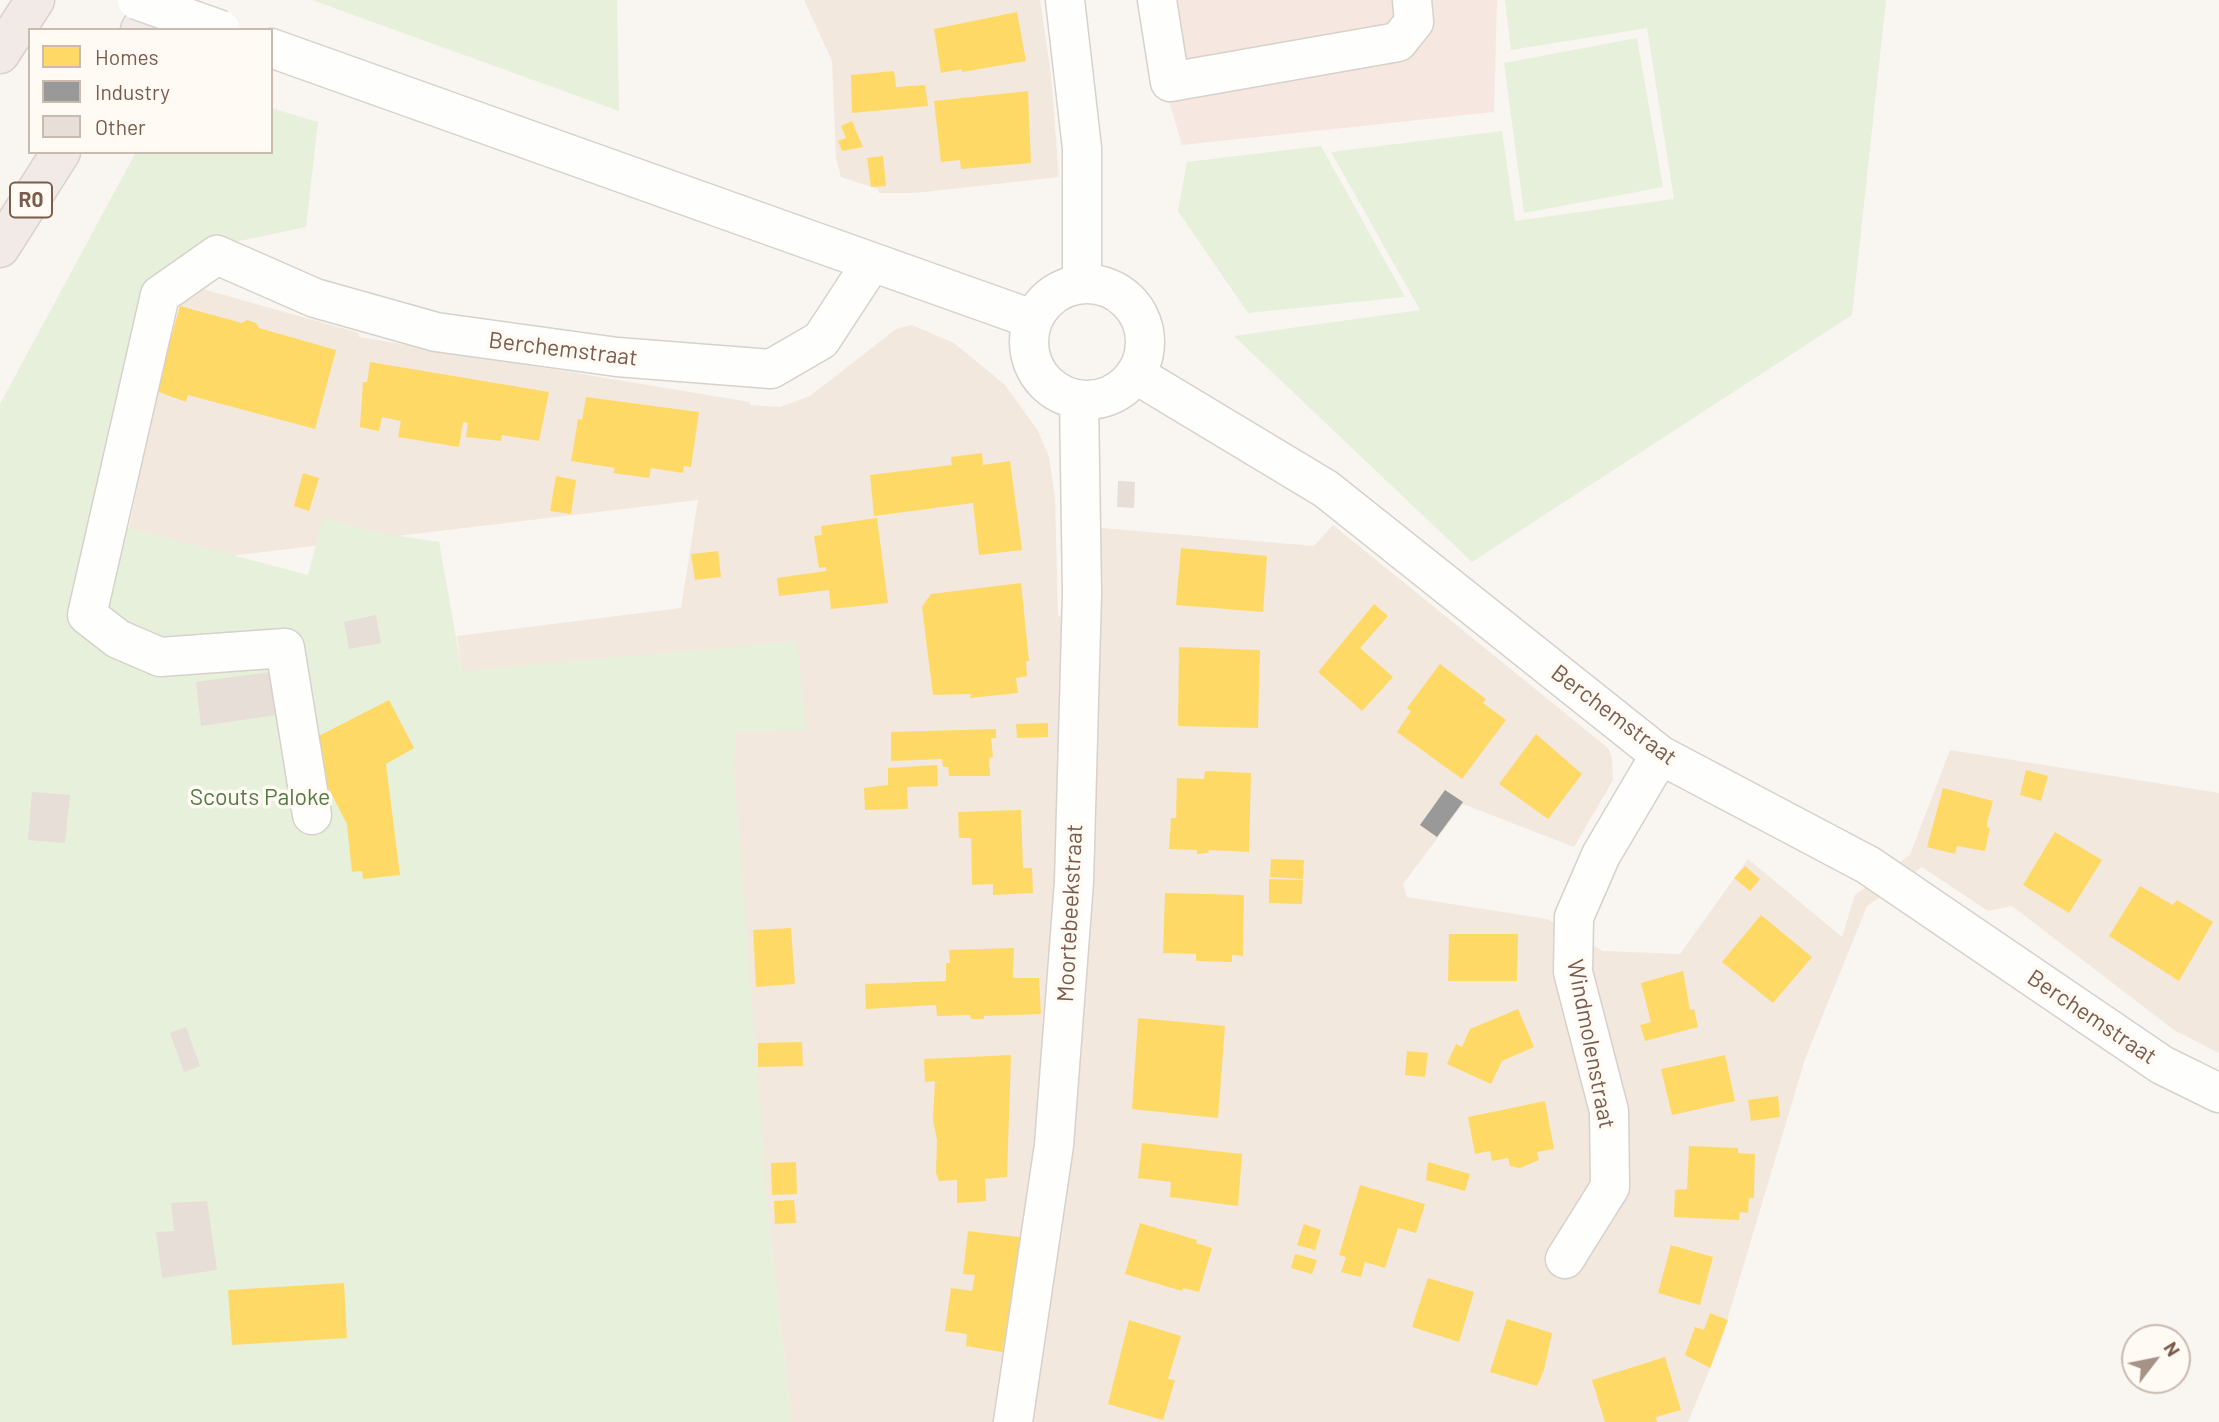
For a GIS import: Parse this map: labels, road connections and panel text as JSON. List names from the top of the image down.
{
  "streets": {
    "highway": ["R0"],
    "street": ["Berchemstraat", "Moortebeekstraat", "Windmolenstraat"]
  },
  "crossings": [
    ["Berchemstraat", "Moortebeekstraat"],
    ["Berchemstraat", "Windmolenstraat"]
  ],
  "parks": ["Scouts Paloke"],
  "legend": ["Homes", "Industry", "Other"],
  "north": "top right"
}
